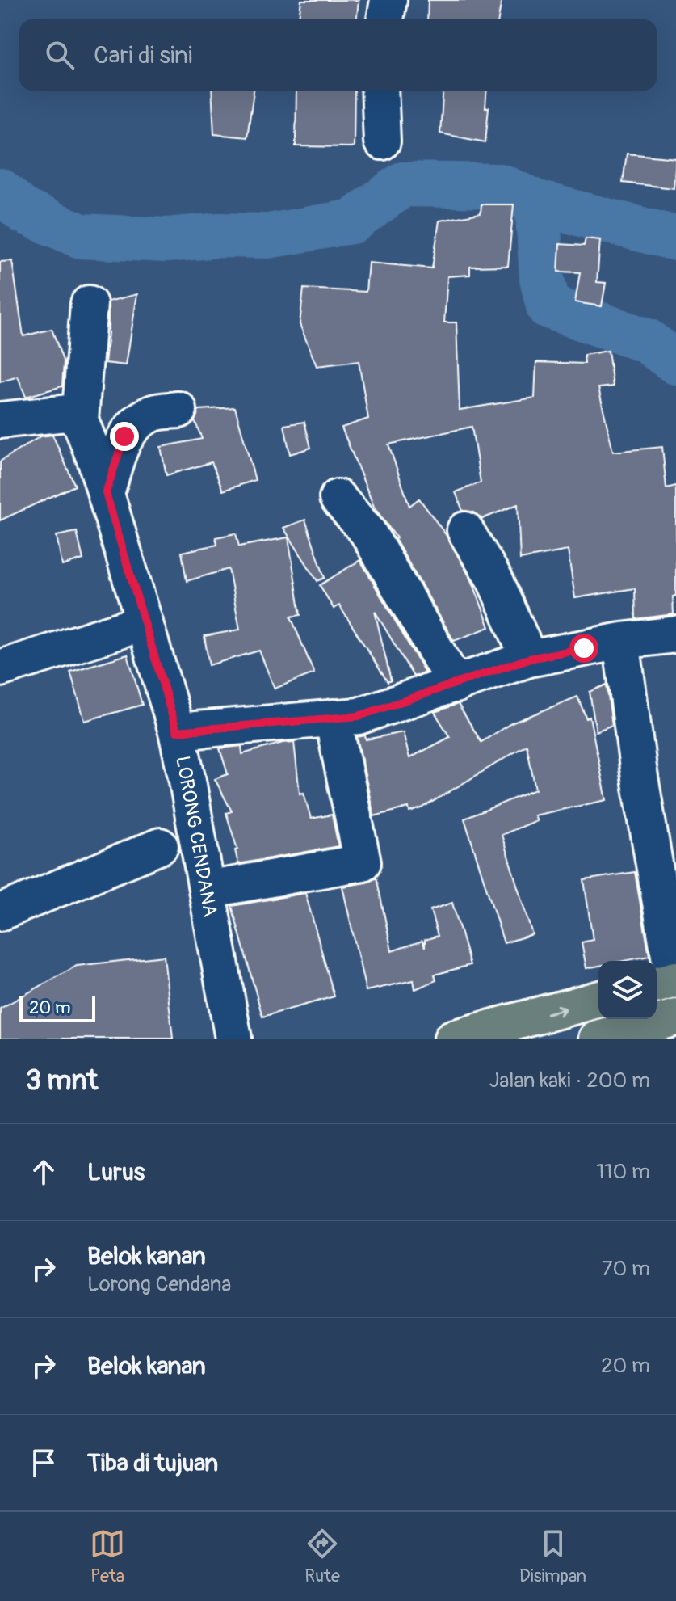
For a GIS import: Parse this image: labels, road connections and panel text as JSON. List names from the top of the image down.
{
  "streets": {
    "street": ["LORONG CENDANA"]
  },
  "scale_bar": "20 m",
  "page": {
    "search": "Cari di sini",
    "scale": "20 m",
    "heading": ["3 mnt", "Jalan kaki · 200 m"],
    "list": [
      ["Lurus", "110 m"],
      ["Belok kanan", "Lorong Cendana", "70 m"],
      ["Belok kanan", "20 m"],
      "Tiba di tujuan"
    ],
    "nav": ["Peta", "Rute", "Disimpan"]
  }
}
